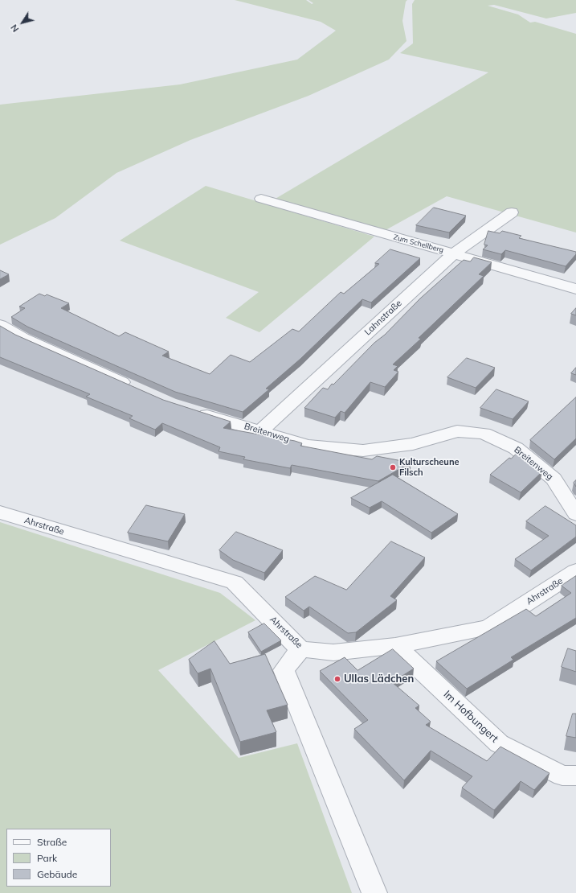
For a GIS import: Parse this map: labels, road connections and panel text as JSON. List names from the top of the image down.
{
  "streets": {
    "street": [
      "Zum Schellberg",
      "Lahnstraße",
      "Breitenweg",
      "Ahrstraße",
      "Im Hofbungert"
    ]
  },
  "crossings": [
    ["Zum Schellberg", "Lahnstraße"],
    ["Lahnstraße", "Breitenweg"],
    ["Ahrstraße", "Im Hofbungert"]
  ],
  "places": ["Kulturscheune Filsch", "Ullas Lädchen"],
  "legend": ["Straße", "Park", "Gebäude"],
  "north": "bottom left"
}
